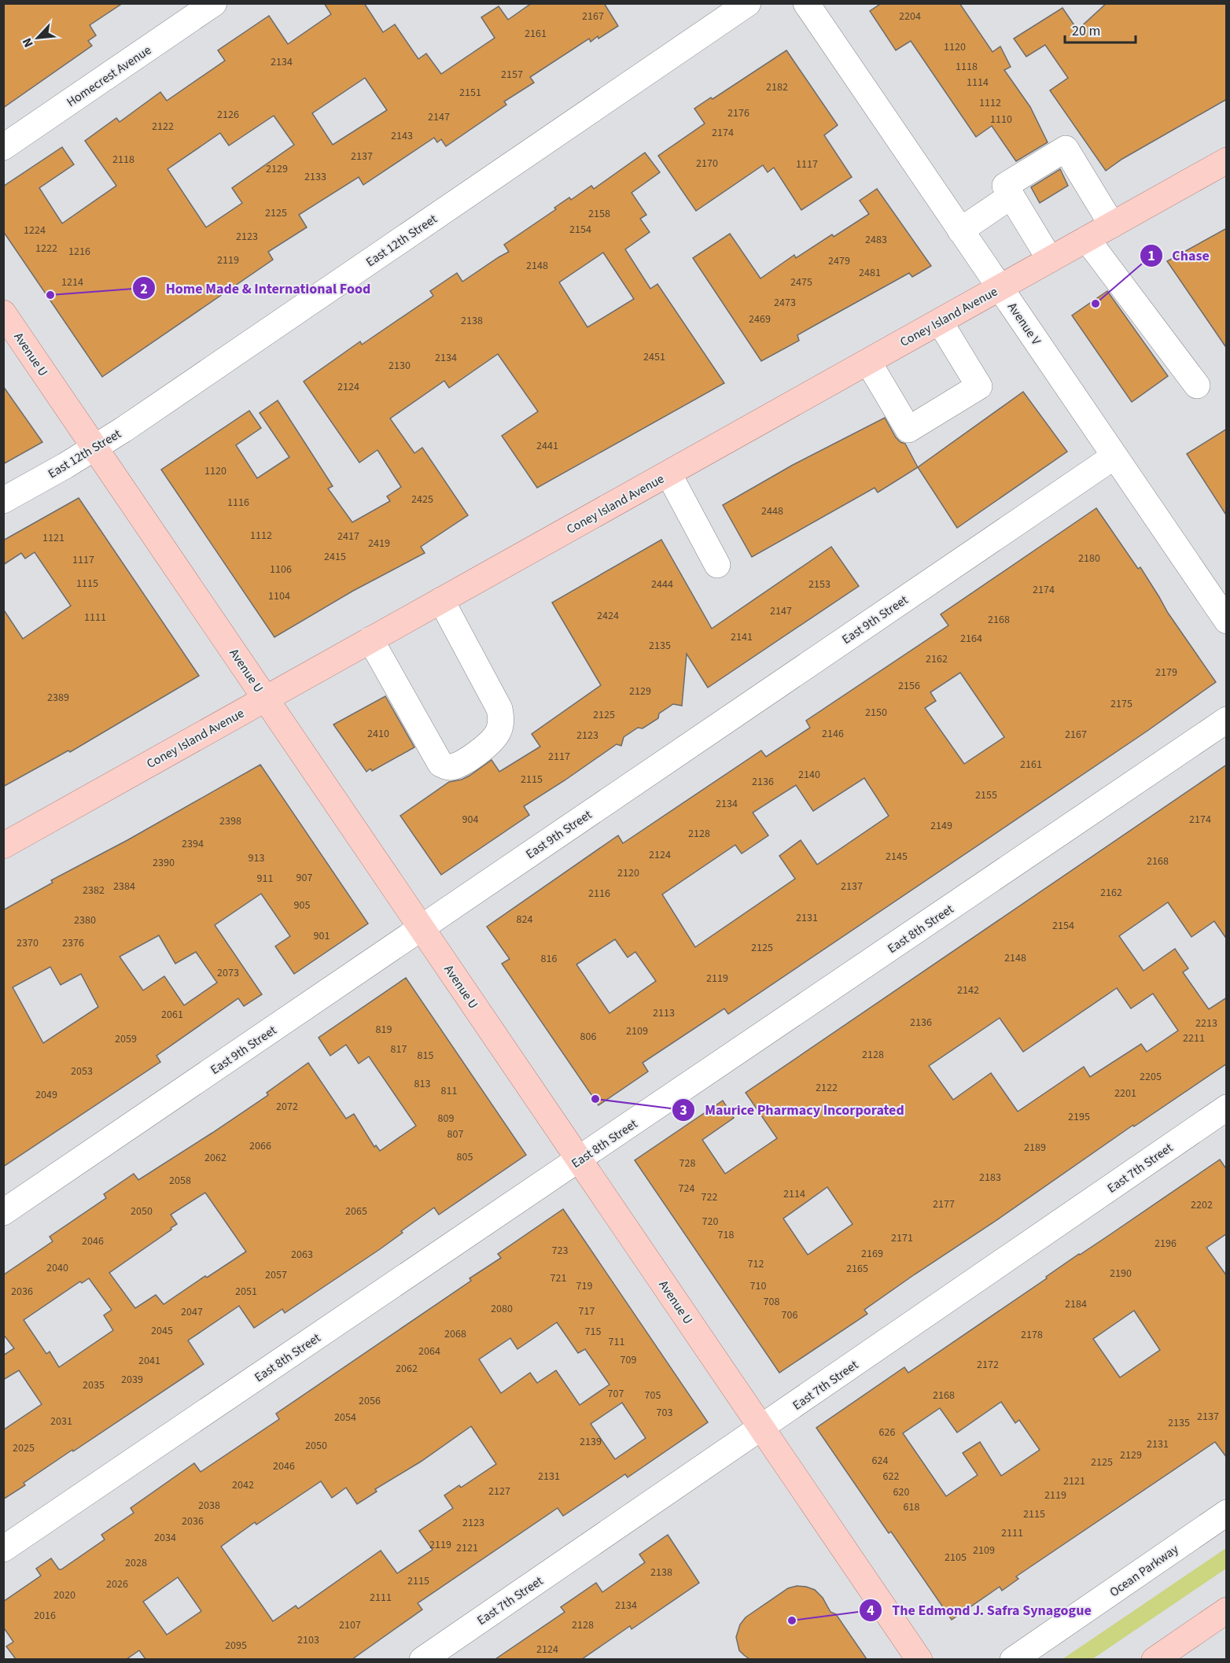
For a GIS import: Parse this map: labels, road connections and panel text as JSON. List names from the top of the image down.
{
  "streets": {
    "main road": ["Coney Island Avenue", "Avenue U"],
    "street": [
      "Homecrest Avenue",
      "East 12th Street",
      "Avenue V",
      "East 9th Street",
      "East 8th Street",
      "East 7th Street",
      "Ocean Parkway"
    ]
  },
  "crossings": [
    ["East 12th Street", "Avenue U"],
    ["Coney Island Avenue", "Avenue V"],
    ["Coney Island Avenue", "Avenue U"],
    ["Avenue V", "East 9th Street"],
    ["Avenue U", "East 9th Street"],
    ["Avenue U", "East 8th Street"],
    ["Avenue U", "East 7th Street"]
  ],
  "places": [
    "Home Made & International Food",
    "Chase",
    "Maurice Pharmacy Incorporated",
    "The Edmond J. Safra Synagogue"
  ],
  "house_numbers": [
    "2167",
    "2204",
    "2161",
    "1120",
    "2134",
    "1118",
    "2157",
    "1114",
    "2182",
    "2151",
    "1112",
    "2176",
    "2126",
    "2147",
    "1110",
    "2122",
    "2174",
    "2143",
    "2137",
    "2118",
    "2170",
    "1117",
    "2129",
    "2133",
    "2125",
    "2158",
    "2154",
    "1224",
    "2123",
    "2483",
    "1222",
    "1216",
    "2119",
    "2479",
    "2148",
    "2481",
    "1214",
    "2475",
    "2473",
    "2469",
    "2138",
    "2451",
    "2134",
    "2130",
    "2124",
    "2441",
    "1120",
    "2425",
    "1116",
    "2448",
    "1112",
    "2417",
    "1121",
    "2419",
    "2415",
    "2180",
    "1117",
    "1106",
    "1115",
    "2444",
    "2153",
    "2174",
    "1104",
    "2147",
    "2424",
    "1111",
    "2168",
    "2141",
    "2164",
    "2135",
    "2162",
    "2179",
    "2156",
    "2129",
    "2389",
    "2175",
    "2150",
    "2125",
    "2410",
    "2146",
    "2167",
    "2123",
    "2117",
    "2161",
    "2140",
    "2115",
    "2136",
    "2155",
    "2134",
    "904",
    "2174",
    "2398",
    "2149",
    "2128",
    "2394",
    "2124",
    "2145",
    "913",
    "2168",
    "2390",
    "2120",
    "907",
    "911",
    "2384",
    "2137",
    "2382",
    "2162",
    "2116",
    "905",
    "2131",
    "824",
    "2380",
    "2154",
    "901",
    "2370",
    "2376",
    "2125",
    "2148",
    "816",
    "2073",
    "2119",
    "2142",
    "2113",
    "2061",
    "2136",
    "2213",
    "819",
    "2109",
    "806",
    "2211",
    "2059",
    "817",
    "2128",
    "815",
    "2053",
    "2205",
    "813",
    "2122",
    "811",
    "2201",
    "2049",
    "2072",
    "2195",
    "809",
    "807",
    "2066",
    "2189",
    "805",
    "2062",
    "728",
    "2183",
    "2058",
    "724",
    "2114",
    "722",
    "2177",
    "2202",
    "2050",
    "2065",
    "720",
    "718",
    "2171",
    "2046",
    "2196",
    "723",
    "2169",
    "2063",
    "712",
    "2040",
    "2165",
    "2190",
    "2057",
    "721",
    "719",
    "710",
    "2036",
    "2051",
    "708",
    "2184",
    "2080",
    "717",
    "2047",
    "706",
    "2045",
    "715",
    "2068",
    "2178",
    "711",
    "2064",
    "709",
    "2041",
    "2172",
    "2062",
    "2039",
    "2035",
    "707",
    "705",
    "2168",
    "2056",
    "703",
    "2137",
    "2054",
    "2031",
    "2135",
    "626",
    "2139",
    "2131",
    "2050",
    "2025",
    "2129",
    "624",
    "2125",
    "2046",
    "2131",
    "622",
    "2121",
    "2042",
    "2127",
    "620",
    "2119",
    "2038",
    "618",
    "2115",
    "2036",
    "2123",
    "2111",
    "2034",
    "2119",
    "2121",
    "2109",
    "2105",
    "2028",
    "2138",
    "2115",
    "2026",
    "2020",
    "2111",
    "2134",
    "2016",
    "2107",
    "2128",
    "2103",
    "2095",
    "2124"
  ],
  "scale_bar": "20 m",
  "north": "bottom left"
}
